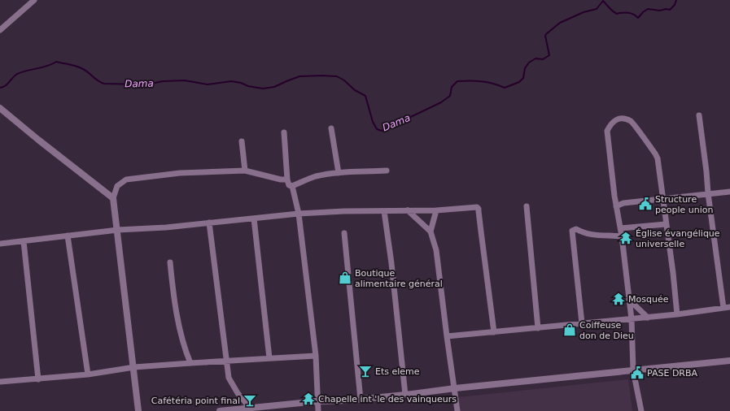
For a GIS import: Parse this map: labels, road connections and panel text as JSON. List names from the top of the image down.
{
  "water": ["Dama"],
  "places": {
    "public building": ["Structure people union", "PASE DRBA"],
    "temple": ["Église évangélique universelle", "Mosquée", "Chapelle int 'le des vainqueurs"],
    "shop": ["Boutique alimentaire général", "Coiffeuse don de Dieu"],
    "bar": ["Ets eleme", "Cafétéria point final"]
  }
}
